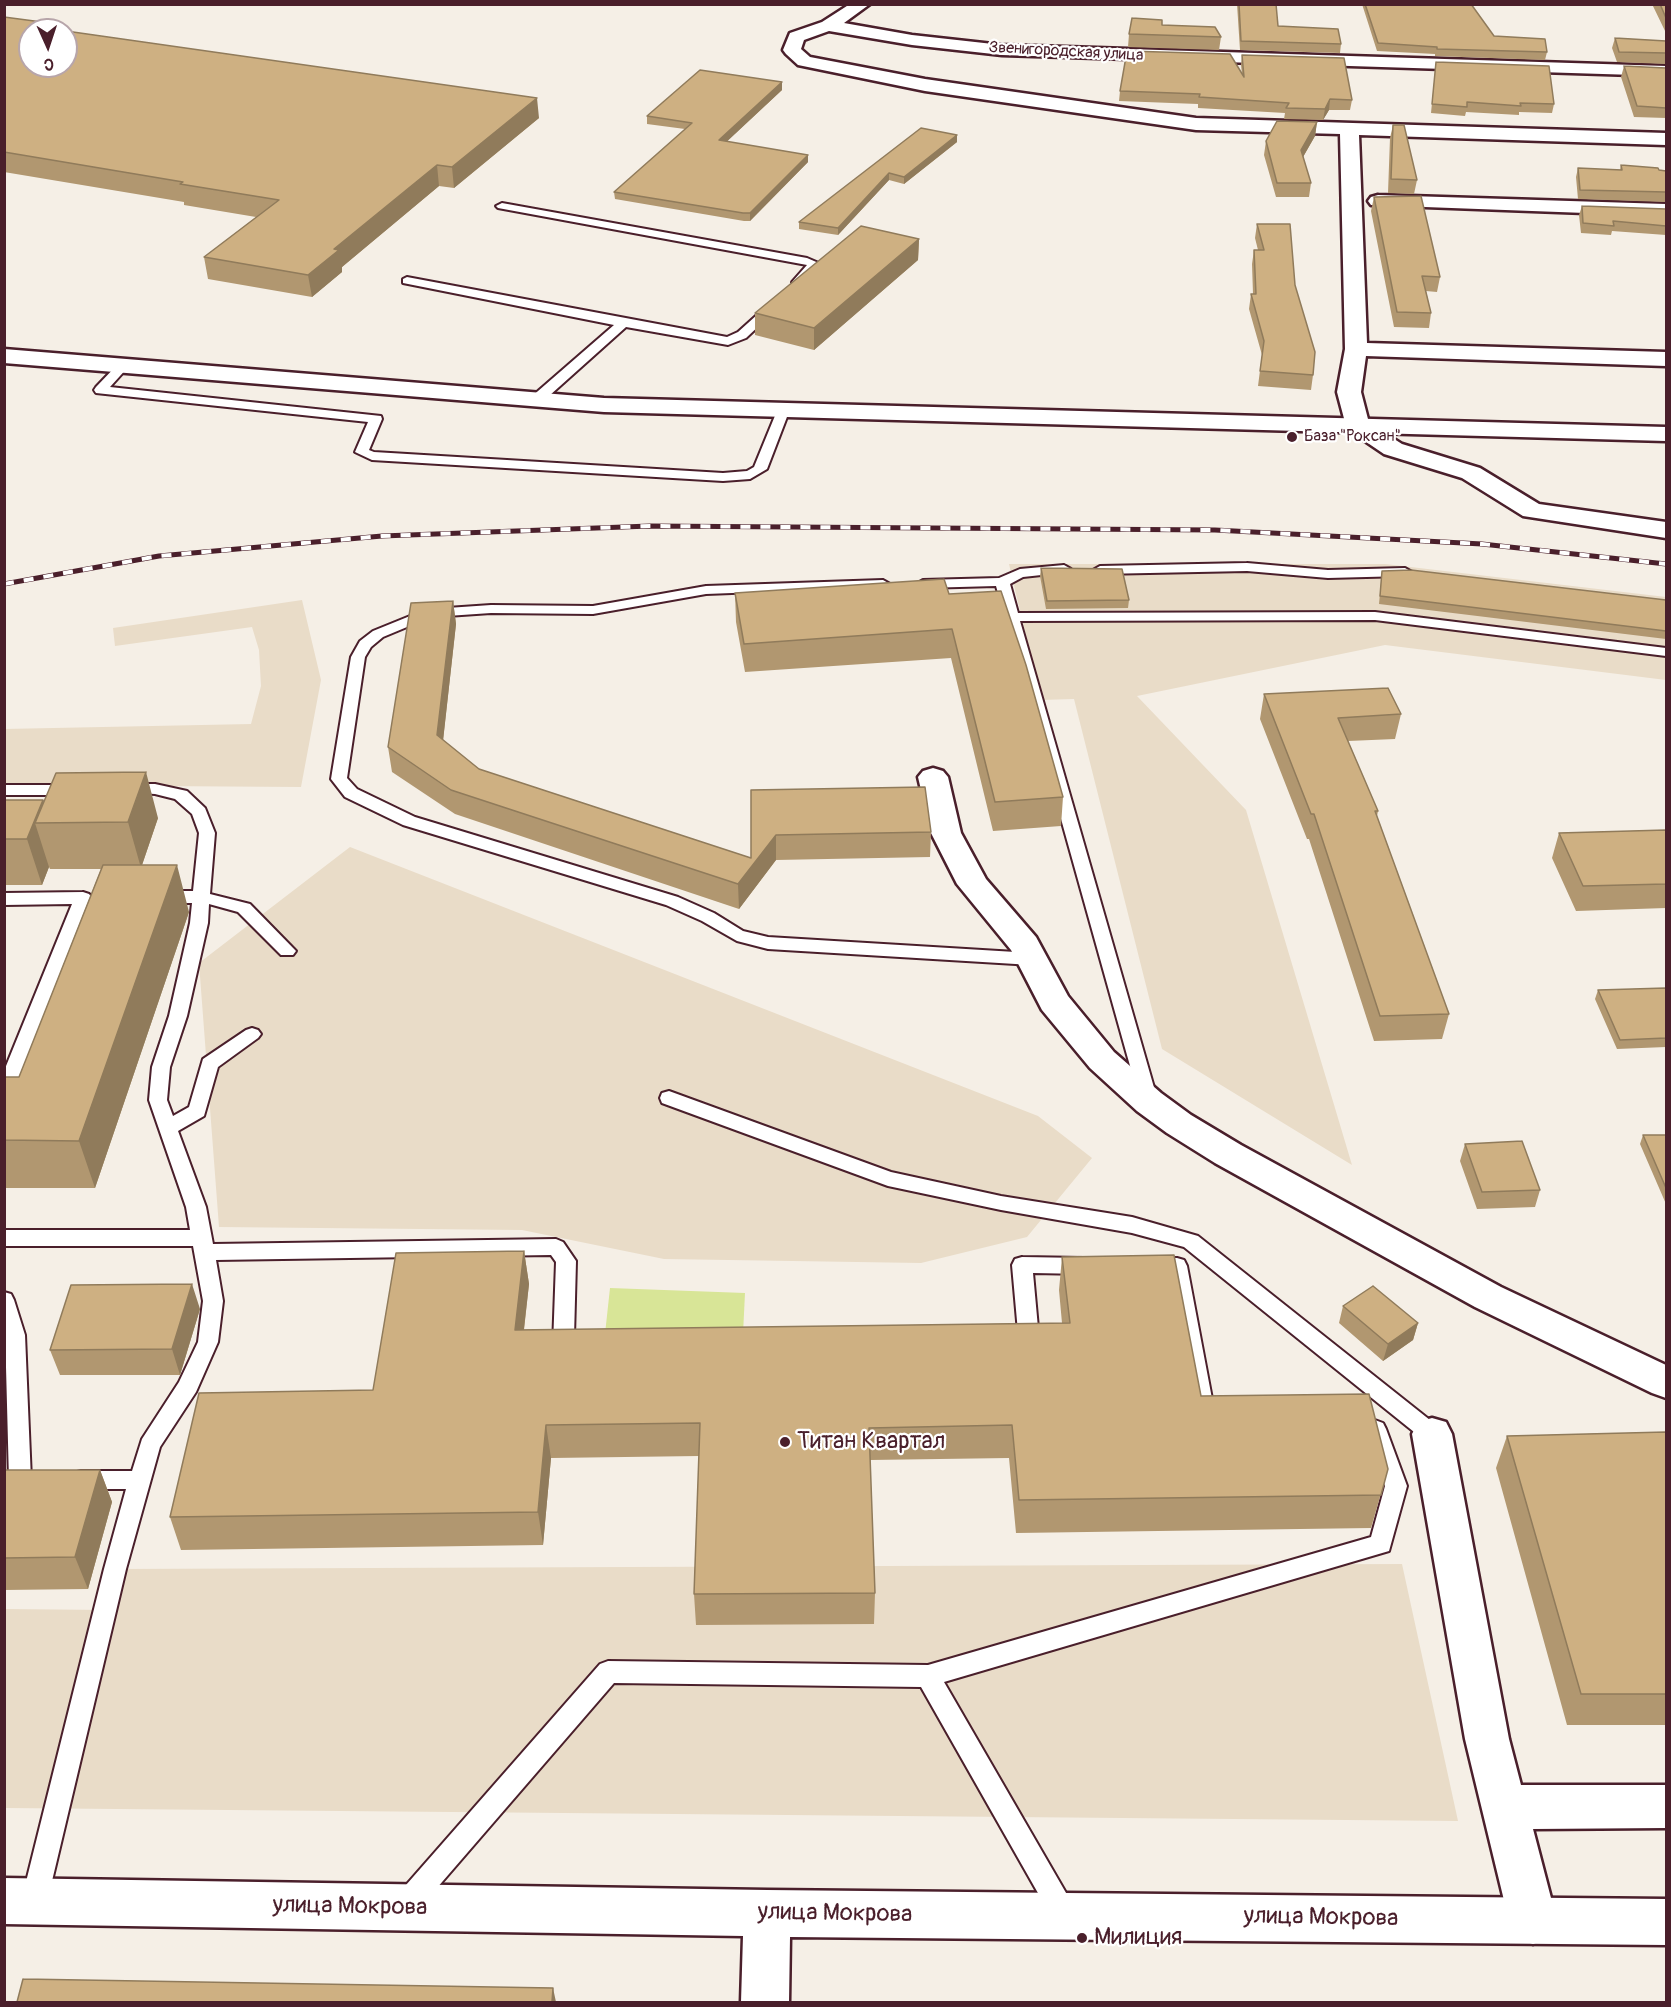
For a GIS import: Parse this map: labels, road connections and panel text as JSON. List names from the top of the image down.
{
  "streets": {
    "street": ["Звенигородская улица", "улица Мокрова"]
  },
  "places": ["База \"Роксан\"", "Титан Квартал", "Милиция"],
  "north": "bottom"
}
